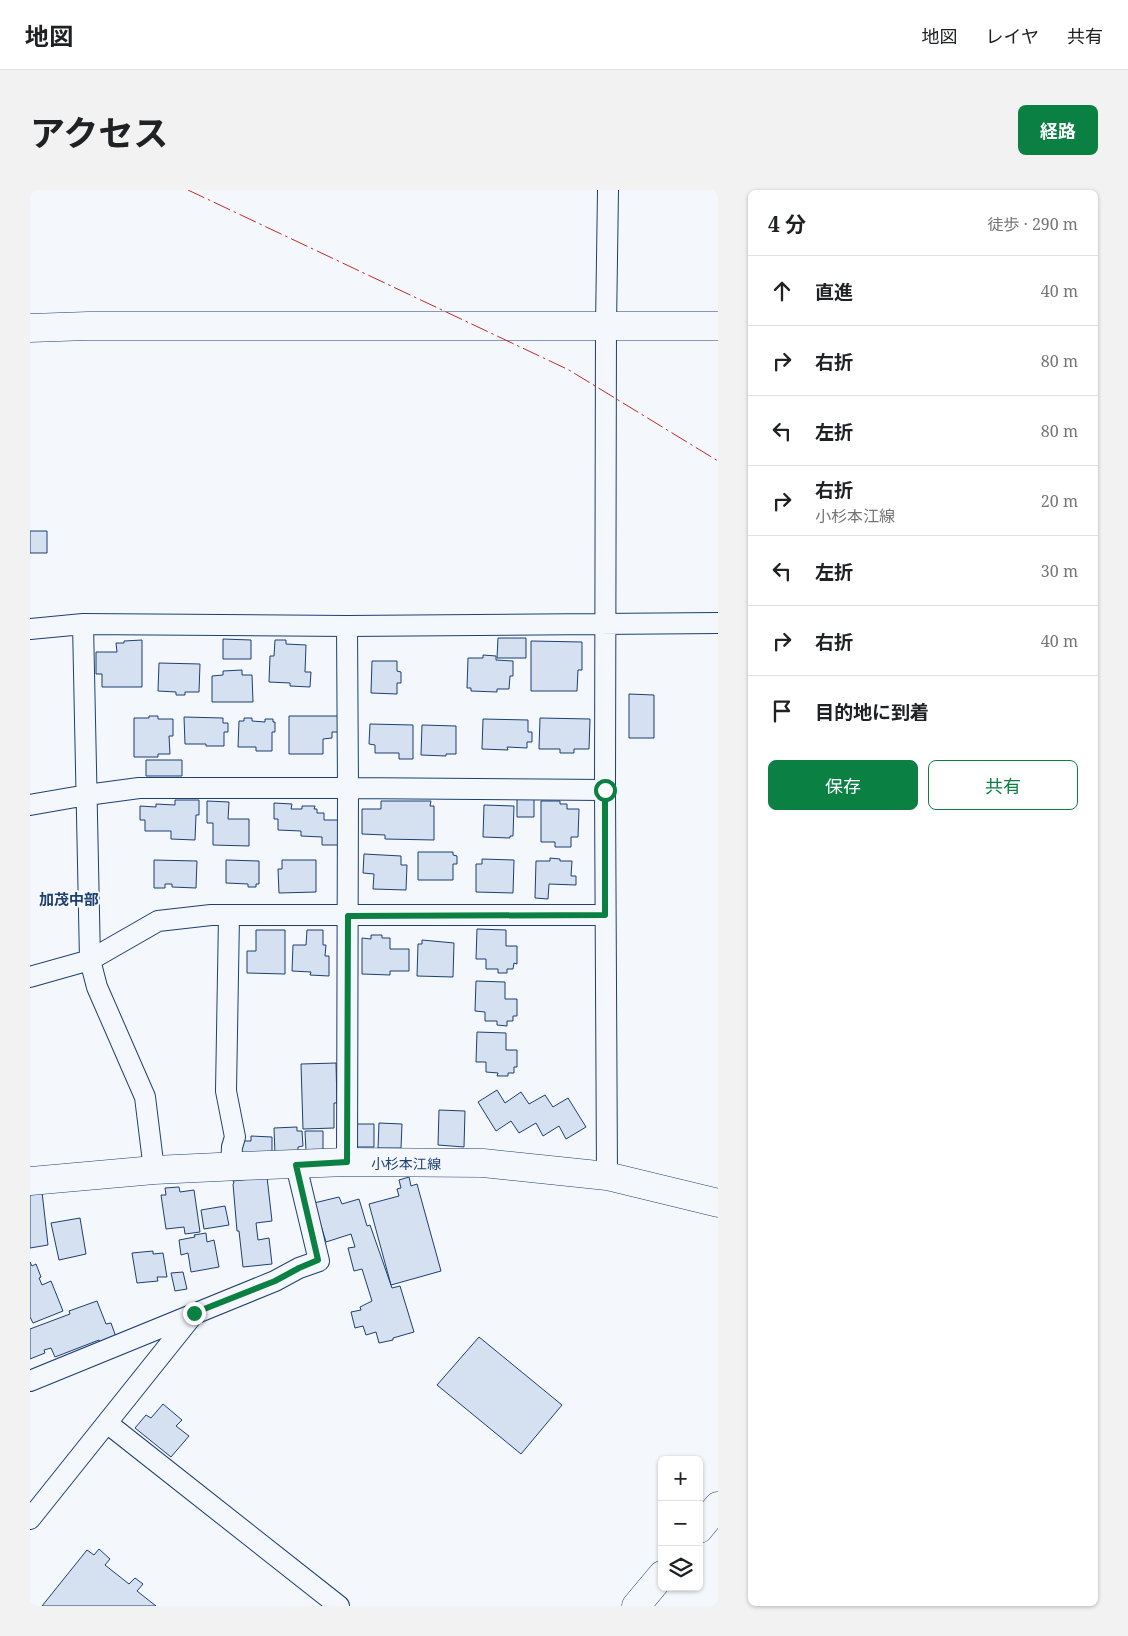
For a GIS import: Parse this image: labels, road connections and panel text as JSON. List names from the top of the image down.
{
  "streets": {
    "street": ["小杉本江線"]
  },
  "districts": ["加茂中部"],
  "page": {
    "header": "地図",
    "nav": ["地図", "レイヤ", "共有"],
    "title": "アクセス",
    "buttons": [
      "経路",
      ["保存", "共有"]
    ],
    "heading": ["4 分", "徒歩 · 290 m"],
    "list": [
      ["直進", "40 m"],
      ["右折", "80 m"],
      ["左折", "80 m"],
      ["右折", "小杉本江線", "20 m"],
      ["左折", "30 m"],
      ["右折", "40 m"],
      "目的地に到着"
    ],
    "map_buttons": ["+", "−"]
  }
}
